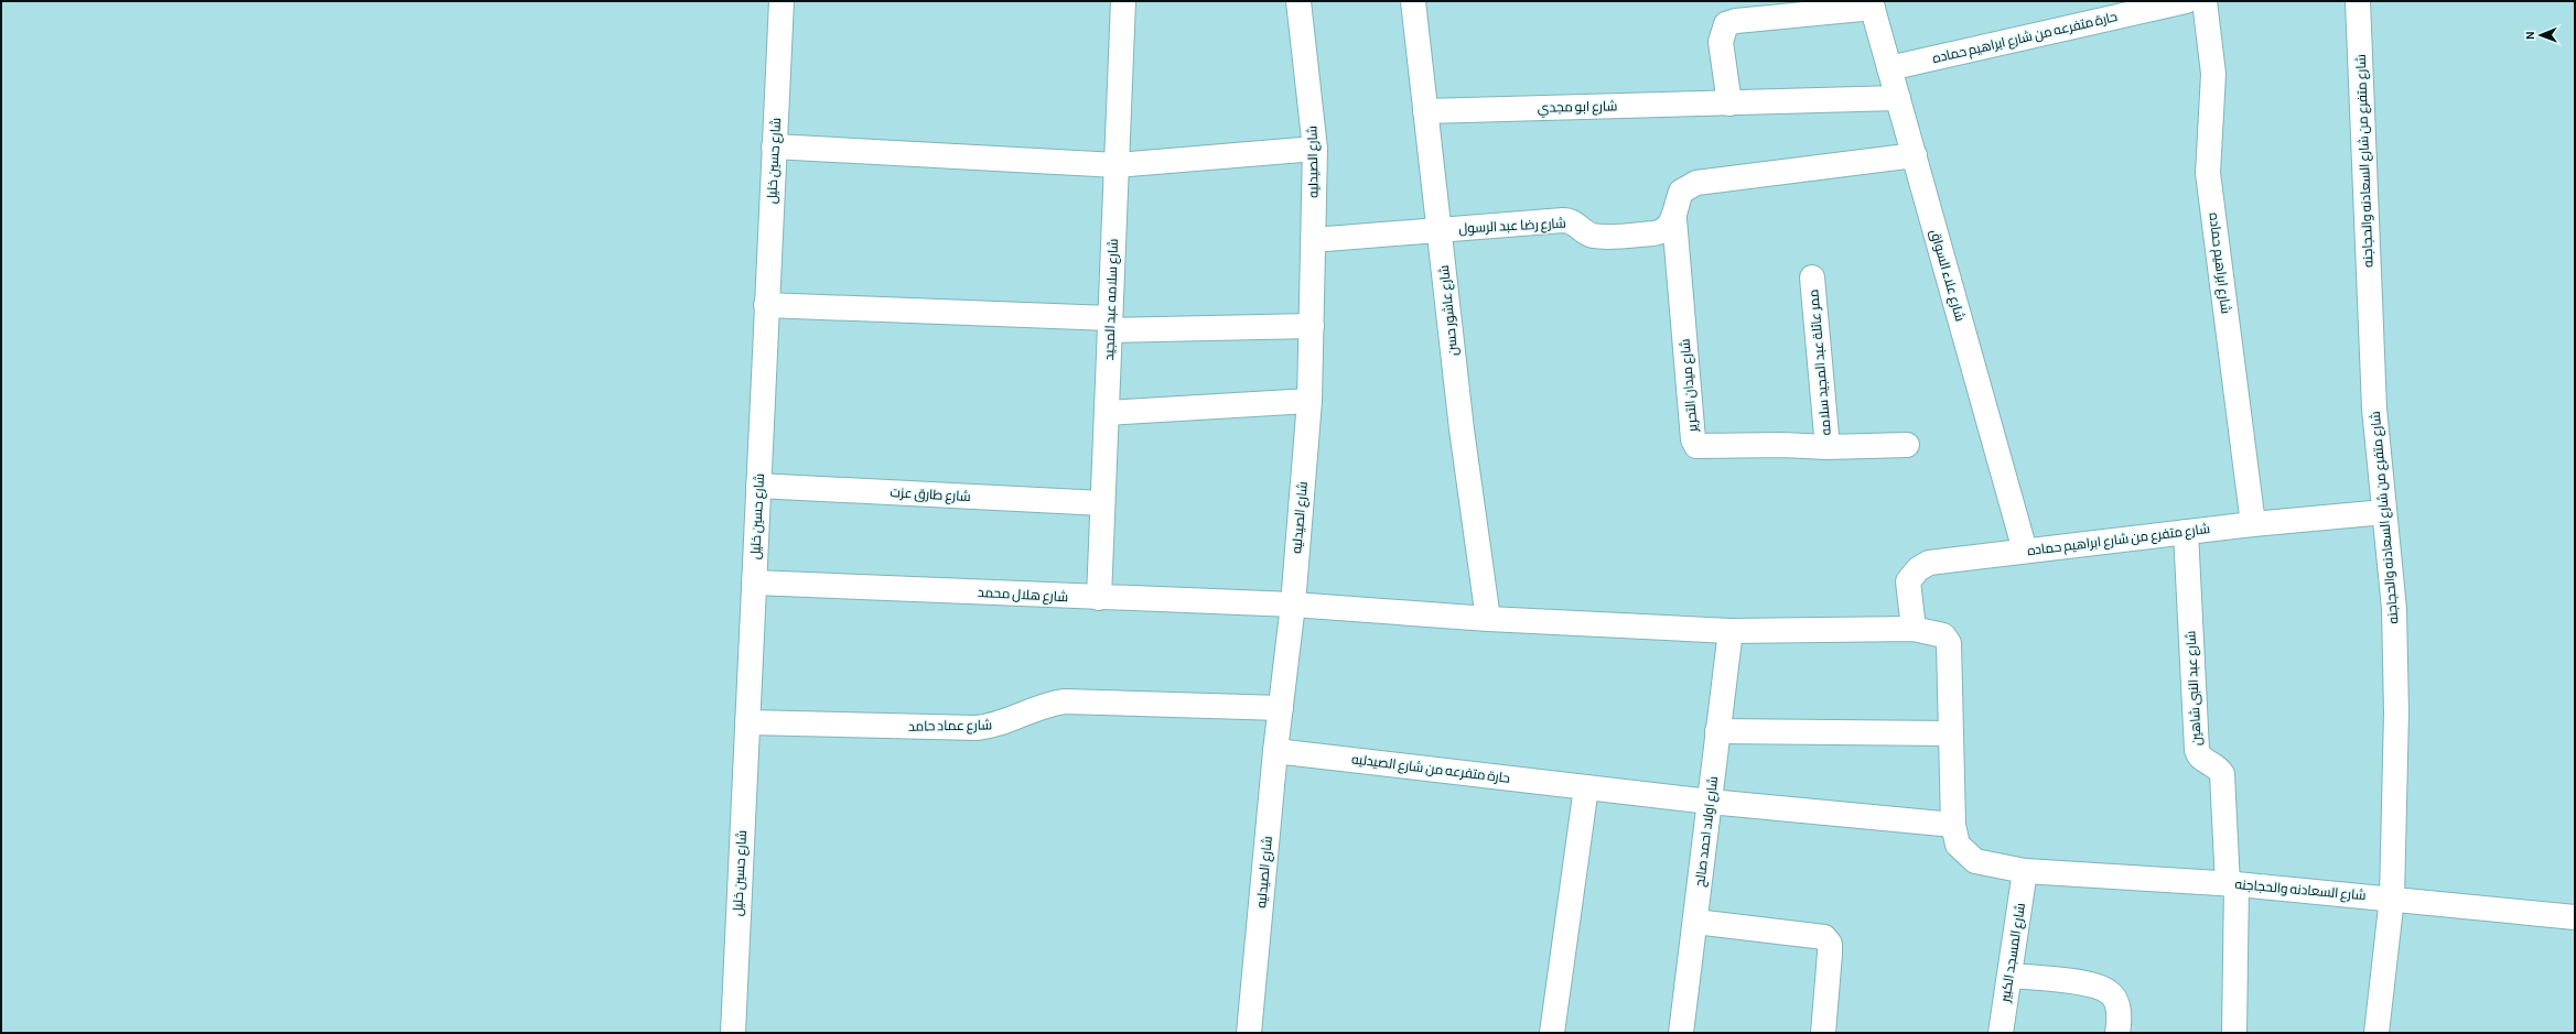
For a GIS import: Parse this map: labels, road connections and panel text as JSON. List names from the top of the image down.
{
  "streets": {
    "street": [
      "حارة متفرعه من شارع ابراهيم حماده",
      "شارع ابو مجدي",
      "شارع حسين خليل",
      "شارع متفرع من شارع السعادنه والحجاجنه",
      "شارع الصيدليه",
      "شارع رضا عبد الرسول",
      "شارع ابراهيم حماده",
      "شارع علاء السواق",
      "شارع سلامه عبد المجيد",
      "شارع عاشور حسن",
      "ممر عائلة عبد المجيد سلامه",
      "شارع ميدان التحرير",
      "شارع طارق عزت",
      "شارع متفرع من شارع ابراهيم حماده",
      "شارع هلال محمد",
      "شارع عبد النبى شاهين",
      "شارع عماد حامد",
      "حارة متفرعه من شارع الصيدليه",
      "شارع اولاد احمد صالح",
      "شارع السعادنه والحجاجنه",
      "شارع المسجد الكبير"
    ]
  },
  "crossings": [
    ["حارة متفرعه من شارع ابراهيم حماده", "شارع علاء السواق"],
    ["شارع ابو مجدي", "شارع علاء السواق"],
    ["شارع ابو مجدي", "شارع عاشور حسن"],
    ["شارع حسين خليل", "شارع طارق عزت"],
    ["شارع حسين خليل", "شارع هلال محمد"],
    ["شارع حسين خليل", "شارع عماد حامد"],
    ["شارع متفرع من شارع السعادنه والحجاجنه", "شارع متفرع من شارع ابراهيم حماده"],
    ["شارع متفرع من شارع السعادنه والحجاجنه", "شارع السعادنه والحجاجنه"],
    ["شارع الصيدليه", "شارع رضا عبد الرسول"],
    ["شارع الصيدليه", "شارع هلال محمد"],
    ["شارع الصيدليه", "شارع عماد حامد"],
    ["شارع الصيدليه", "حارة متفرعه من شارع الصيدليه"],
    ["شارع رضا عبد الرسول", "شارع عاشور حسن"],
    ["شارع رضا عبد الرسول", "شارع ميدان التحرير"],
    ["شارع ابراهيم حماده", "شارع متفرع من شارع ابراهيم حماده"],
    ["شارع علاء السواق", "شارع متفرع من شارع ابراهيم حماده"],
    ["شارع سلامه عبد المجيد", "شارع طارق عزت"],
    ["شارع سلامه عبد المجيد", "شارع هلال محمد"],
    ["شارع عاشور حسن", "شارع هلال محمد"],
    ["ممر عائلة عبد المجيد سلامه", "شارع ميدان التحرير"],
    ["شارع متفرع من شارع ابراهيم حماده", "شارع عبد النبى شاهين"],
    ["شارع متفرع من شارع ابراهيم حماده", "شارع السعادنه والحجاجنه"],
    ["شارع هلال محمد", "شارع اولاد احمد صالح"],
    ["شارع هلال محمد", "شارع السعادنه والحجاجنه"],
    ["شارع عبد النبى شاهين", "شارع السعادنه والحجاجنه"],
    ["حارة متفرعه من شارع الصيدليه", "شارع اولاد احمد صالح"],
    ["حارة متفرعه من شارع الصيدليه", "شارع السعادنه والحجاجنه"],
    ["شارع اولاد احمد صالح", "شارع السعادنه والحجاجنه"],
    ["شارع السعادنه والحجاجنه", "شارع المسجد الكبير"]
  ],
  "north": "left"
}
